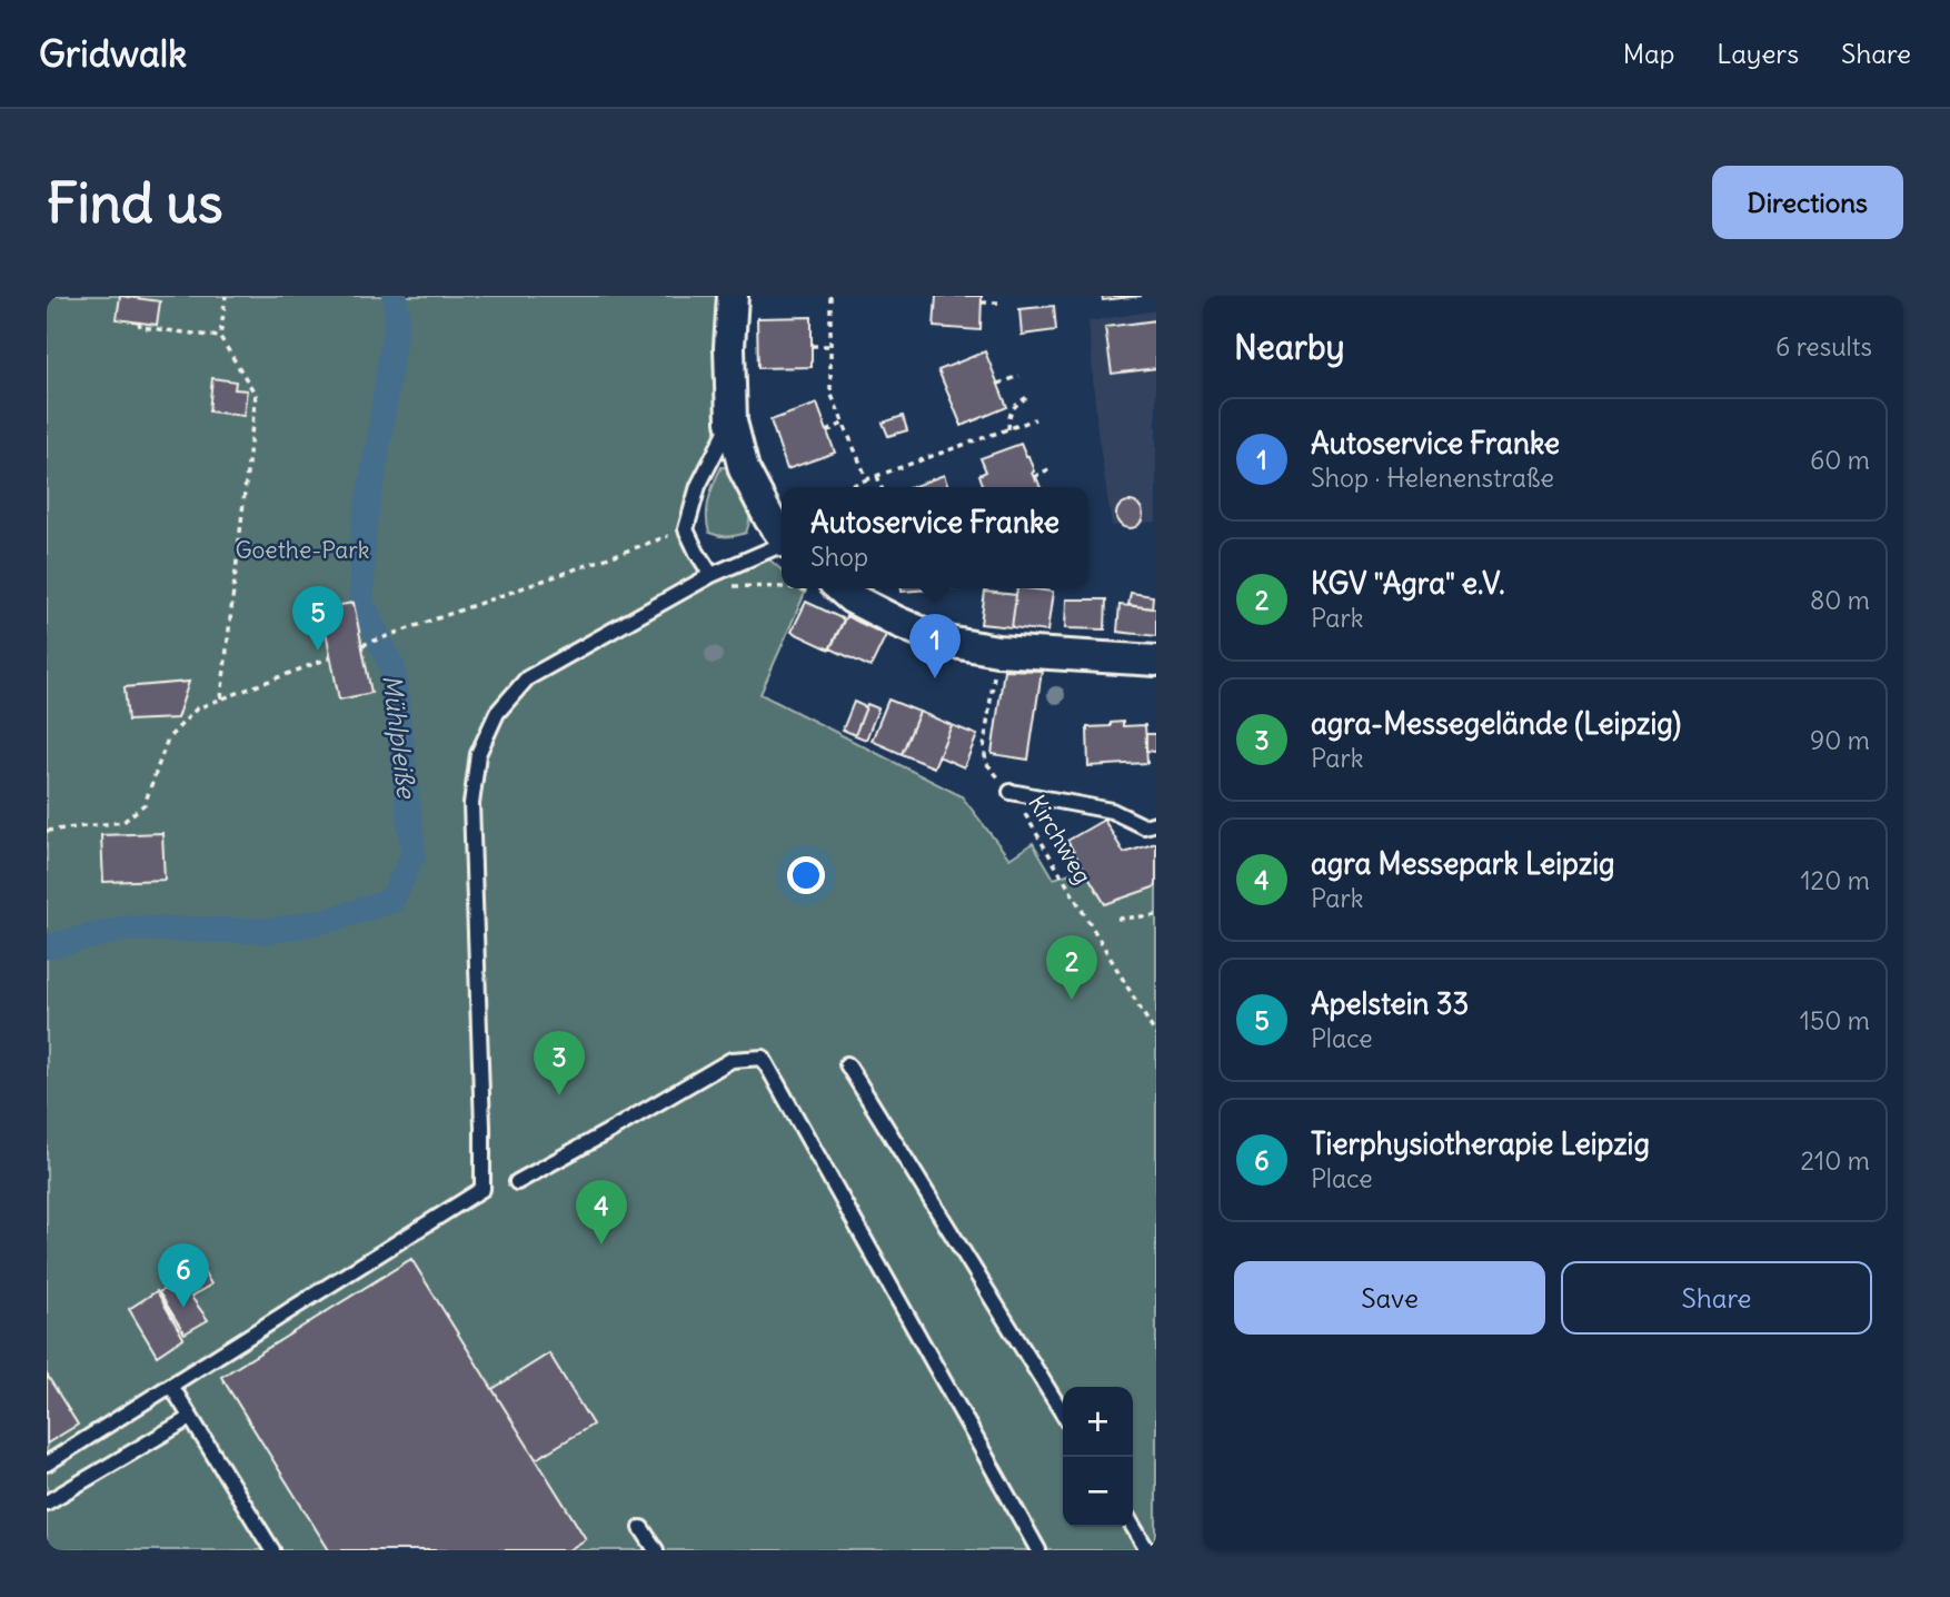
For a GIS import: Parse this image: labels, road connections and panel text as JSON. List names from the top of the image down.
{
  "streets": {
    "path": ["Kirchweg"]
  },
  "water": ["Mühlpleiße"],
  "parks": ["Goethe-Park"],
  "page": {
    "header": "Gridwalk",
    "nav": ["Map", "Layers", "Share"],
    "buttons": [
      "Directions",
      ["Save", "Share"]
    ],
    "title": "Find us",
    "heading": ["Nearby", "6 results"],
    "list": [
      {
        "mark": "1",
        "name": "Autoservice Franke",
        "note": "Shop · Helenenstraße",
        "value": "60 m"
      },
      {
        "mark": "2",
        "name": "KGV \"Agra\" e.V.",
        "note": "Park",
        "value": "80 m"
      },
      {
        "mark": "3",
        "name": "agra-Messegelände (Leipzig)",
        "note": "Park",
        "value": "90 m"
      },
      {
        "mark": "4",
        "name": "agra Messepark Leipzig",
        "note": "Park",
        "value": "120 m"
      },
      {
        "mark": "5",
        "name": "Apelstein 33",
        "note": "Place",
        "value": "150 m"
      },
      {
        "mark": "6",
        "name": "Tierphysiotherapie Leipzig",
        "note": "Place",
        "value": "210 m"
      }
    ],
    "popup": ["Autoservice Franke", "Shop"],
    "pins": [
      "5",
      "1",
      "2",
      "3",
      "4",
      "6"
    ],
    "map_buttons": ["+", "−"]
  }
}
